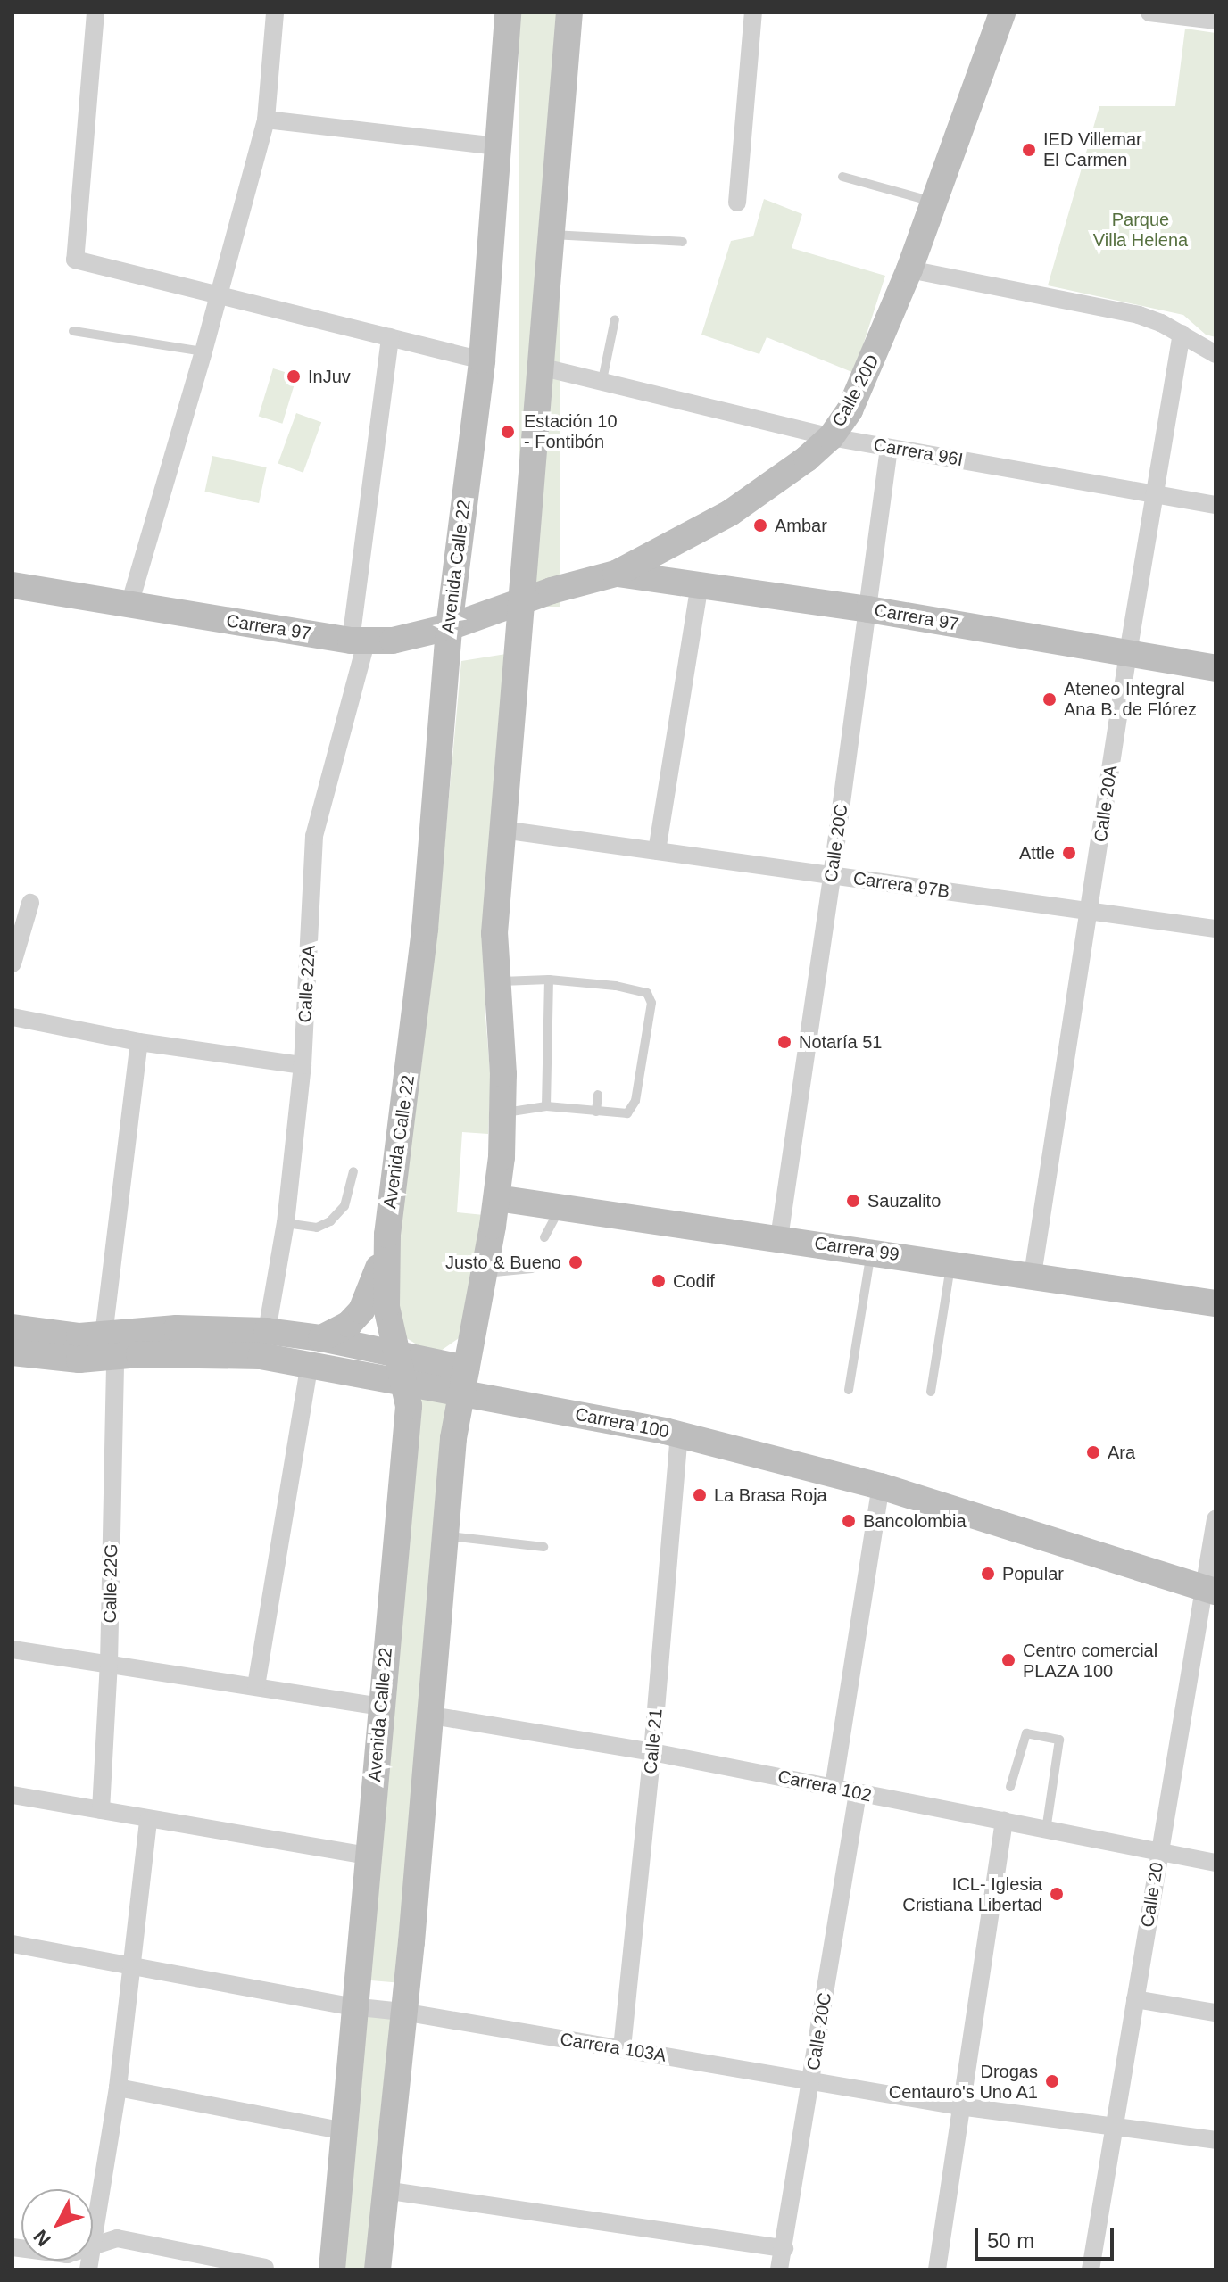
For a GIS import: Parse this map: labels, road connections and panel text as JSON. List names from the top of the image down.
{
  "streets": {
    "main road": [
      "Calle 20D",
      "Avenida Calle 22",
      "Carrera 97",
      "Carrera 99",
      "Carrera 100"
    ],
    "street": [
      "Carrera 96I",
      "Calle 20A",
      "Calle 20C",
      "Carrera 97B",
      "Calle 22A",
      "Calle 22G",
      "Calle 21",
      "Carrera 102",
      "Calle 20",
      "Carrera 103A"
    ]
  },
  "crossings": [
    ["Calle 20D", "Carrera 96I"],
    ["Calle 20D", "Carrera 97"],
    ["Carrera 96I", "Calle 20A"],
    ["Carrera 96I", "Calle 20C"],
    ["Avenida Calle 22", "Carrera 97"],
    ["Avenida Calle 22", "Carrera 100"],
    ["Avenida Calle 22", "Carrera 103A"],
    ["Carrera 97", "Calle 20A"],
    ["Carrera 97", "Calle 20C"],
    ["Carrera 97", "Calle 22A"],
    ["Calle 20A", "Carrera 97B"],
    ["Calle 20A", "Carrera 99"],
    ["Calle 20C", "Carrera 97B"],
    ["Calle 20C", "Carrera 99"],
    ["Calle 20C", "Carrera 102"],
    ["Calle 20C", "Carrera 103A"],
    ["Calle 22A", "Carrera 100"],
    ["Carrera 100", "Calle 22G"],
    ["Carrera 100", "Calle 21"],
    ["Carrera 100", "Calle 20"],
    ["Calle 21", "Carrera 102"],
    ["Calle 21", "Carrera 103A"],
    ["Carrera 102", "Calle 20"],
    ["Calle 20", "Carrera 103A"]
  ],
  "parks": ["Parque Villa Helena"],
  "places": [
    "IED Villemar El Carmen",
    "InJuv",
    "Estación 10 - Fontibón",
    "Ambar",
    "Ateneo Integral Ana B. de Flórez",
    "Attle",
    "Notaría 51",
    "Sauzalito",
    "Justo & Bueno",
    "Codif",
    "Ara",
    "La Brasa Roja",
    "Bancolombia",
    "Popular",
    "Centro comercial PLAZA 100",
    "ICL- Iglesia Cristiana Libertad",
    "Drogas Centauro's Uno A1"
  ],
  "scale_bar": "50 m",
  "north": "bottom left"
}
